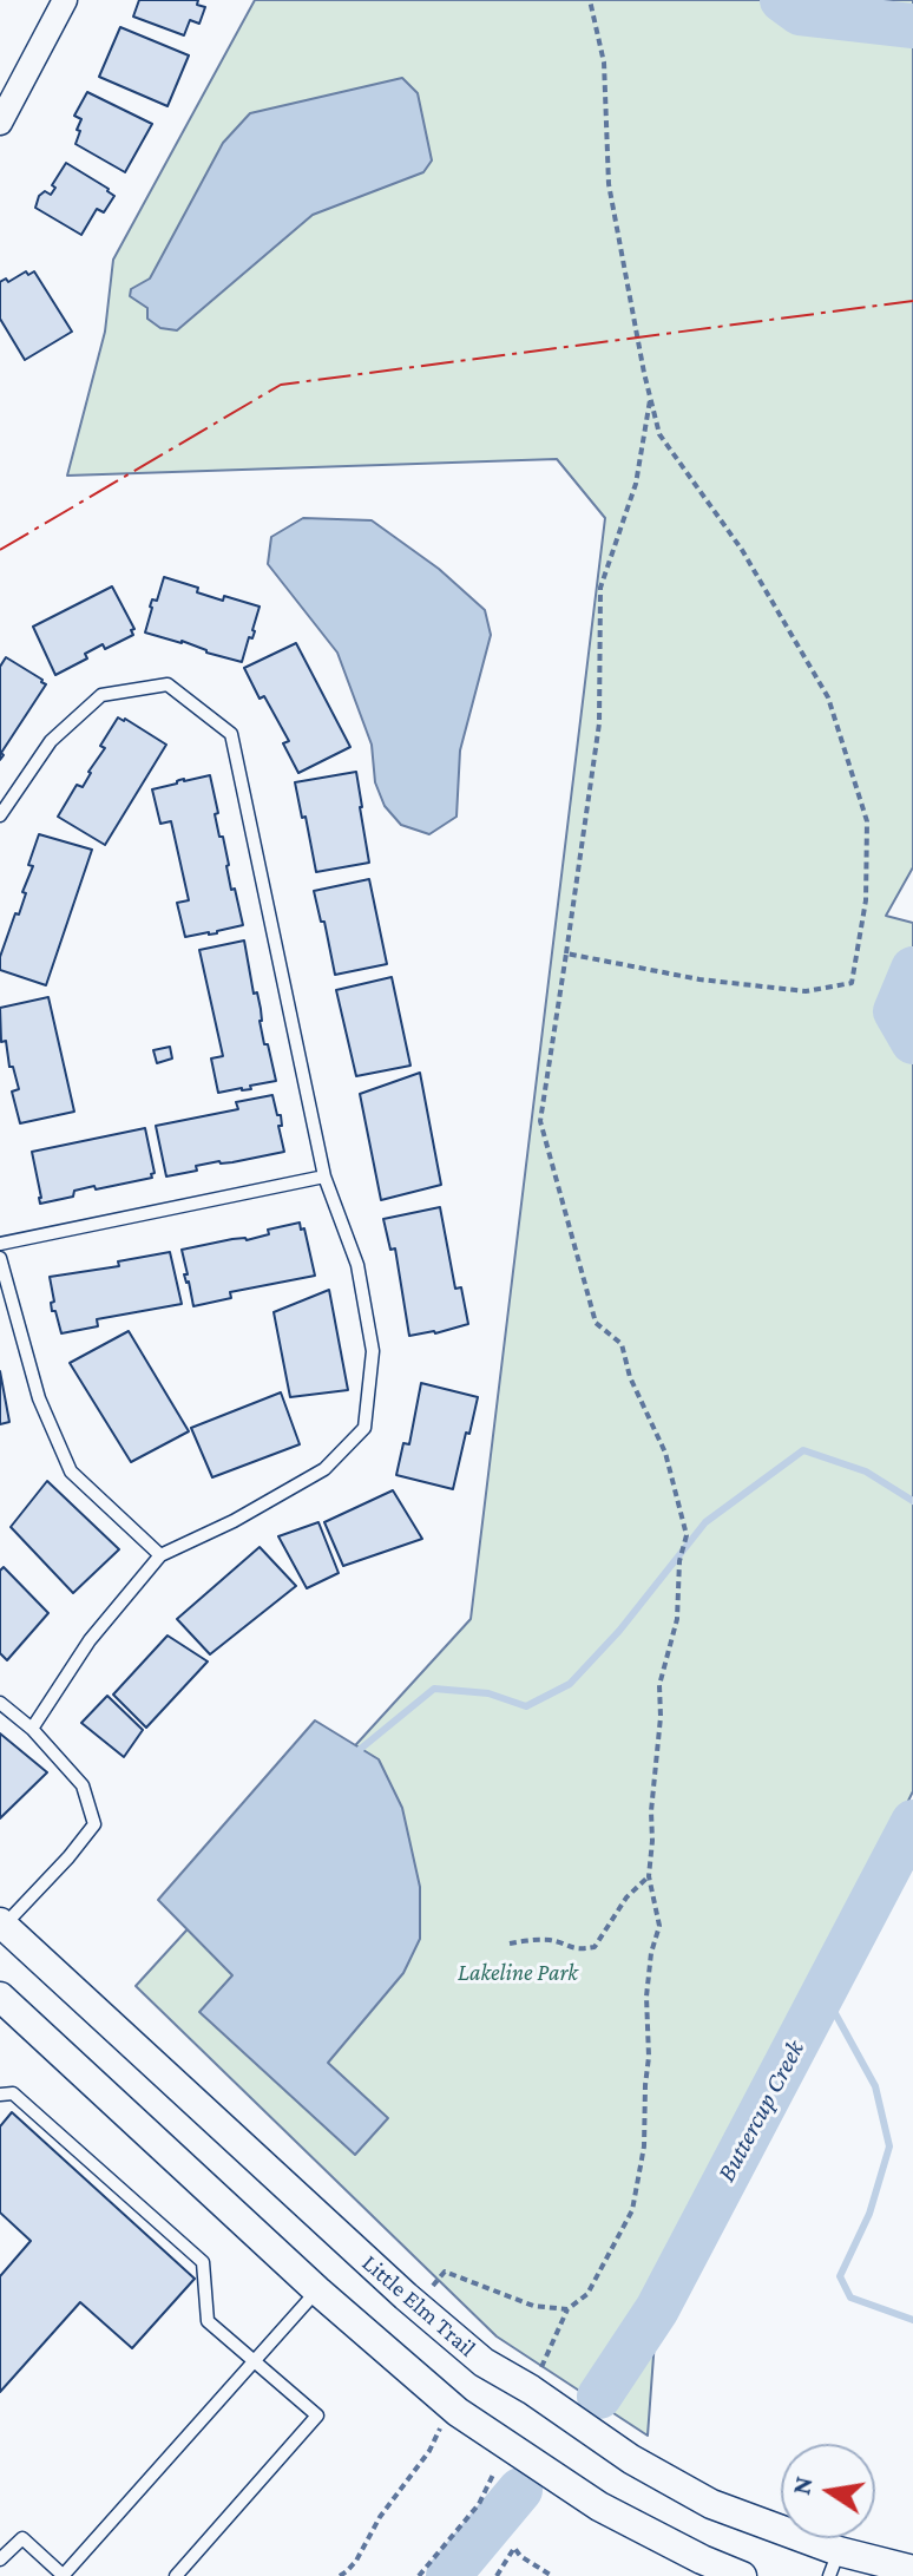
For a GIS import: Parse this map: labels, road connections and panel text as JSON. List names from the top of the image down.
{
  "streets": {
    "street": ["Little Elm Trail"]
  },
  "water": ["Buttercup Creek"],
  "parks": ["Lakeline Park"],
  "north": "left"
}
